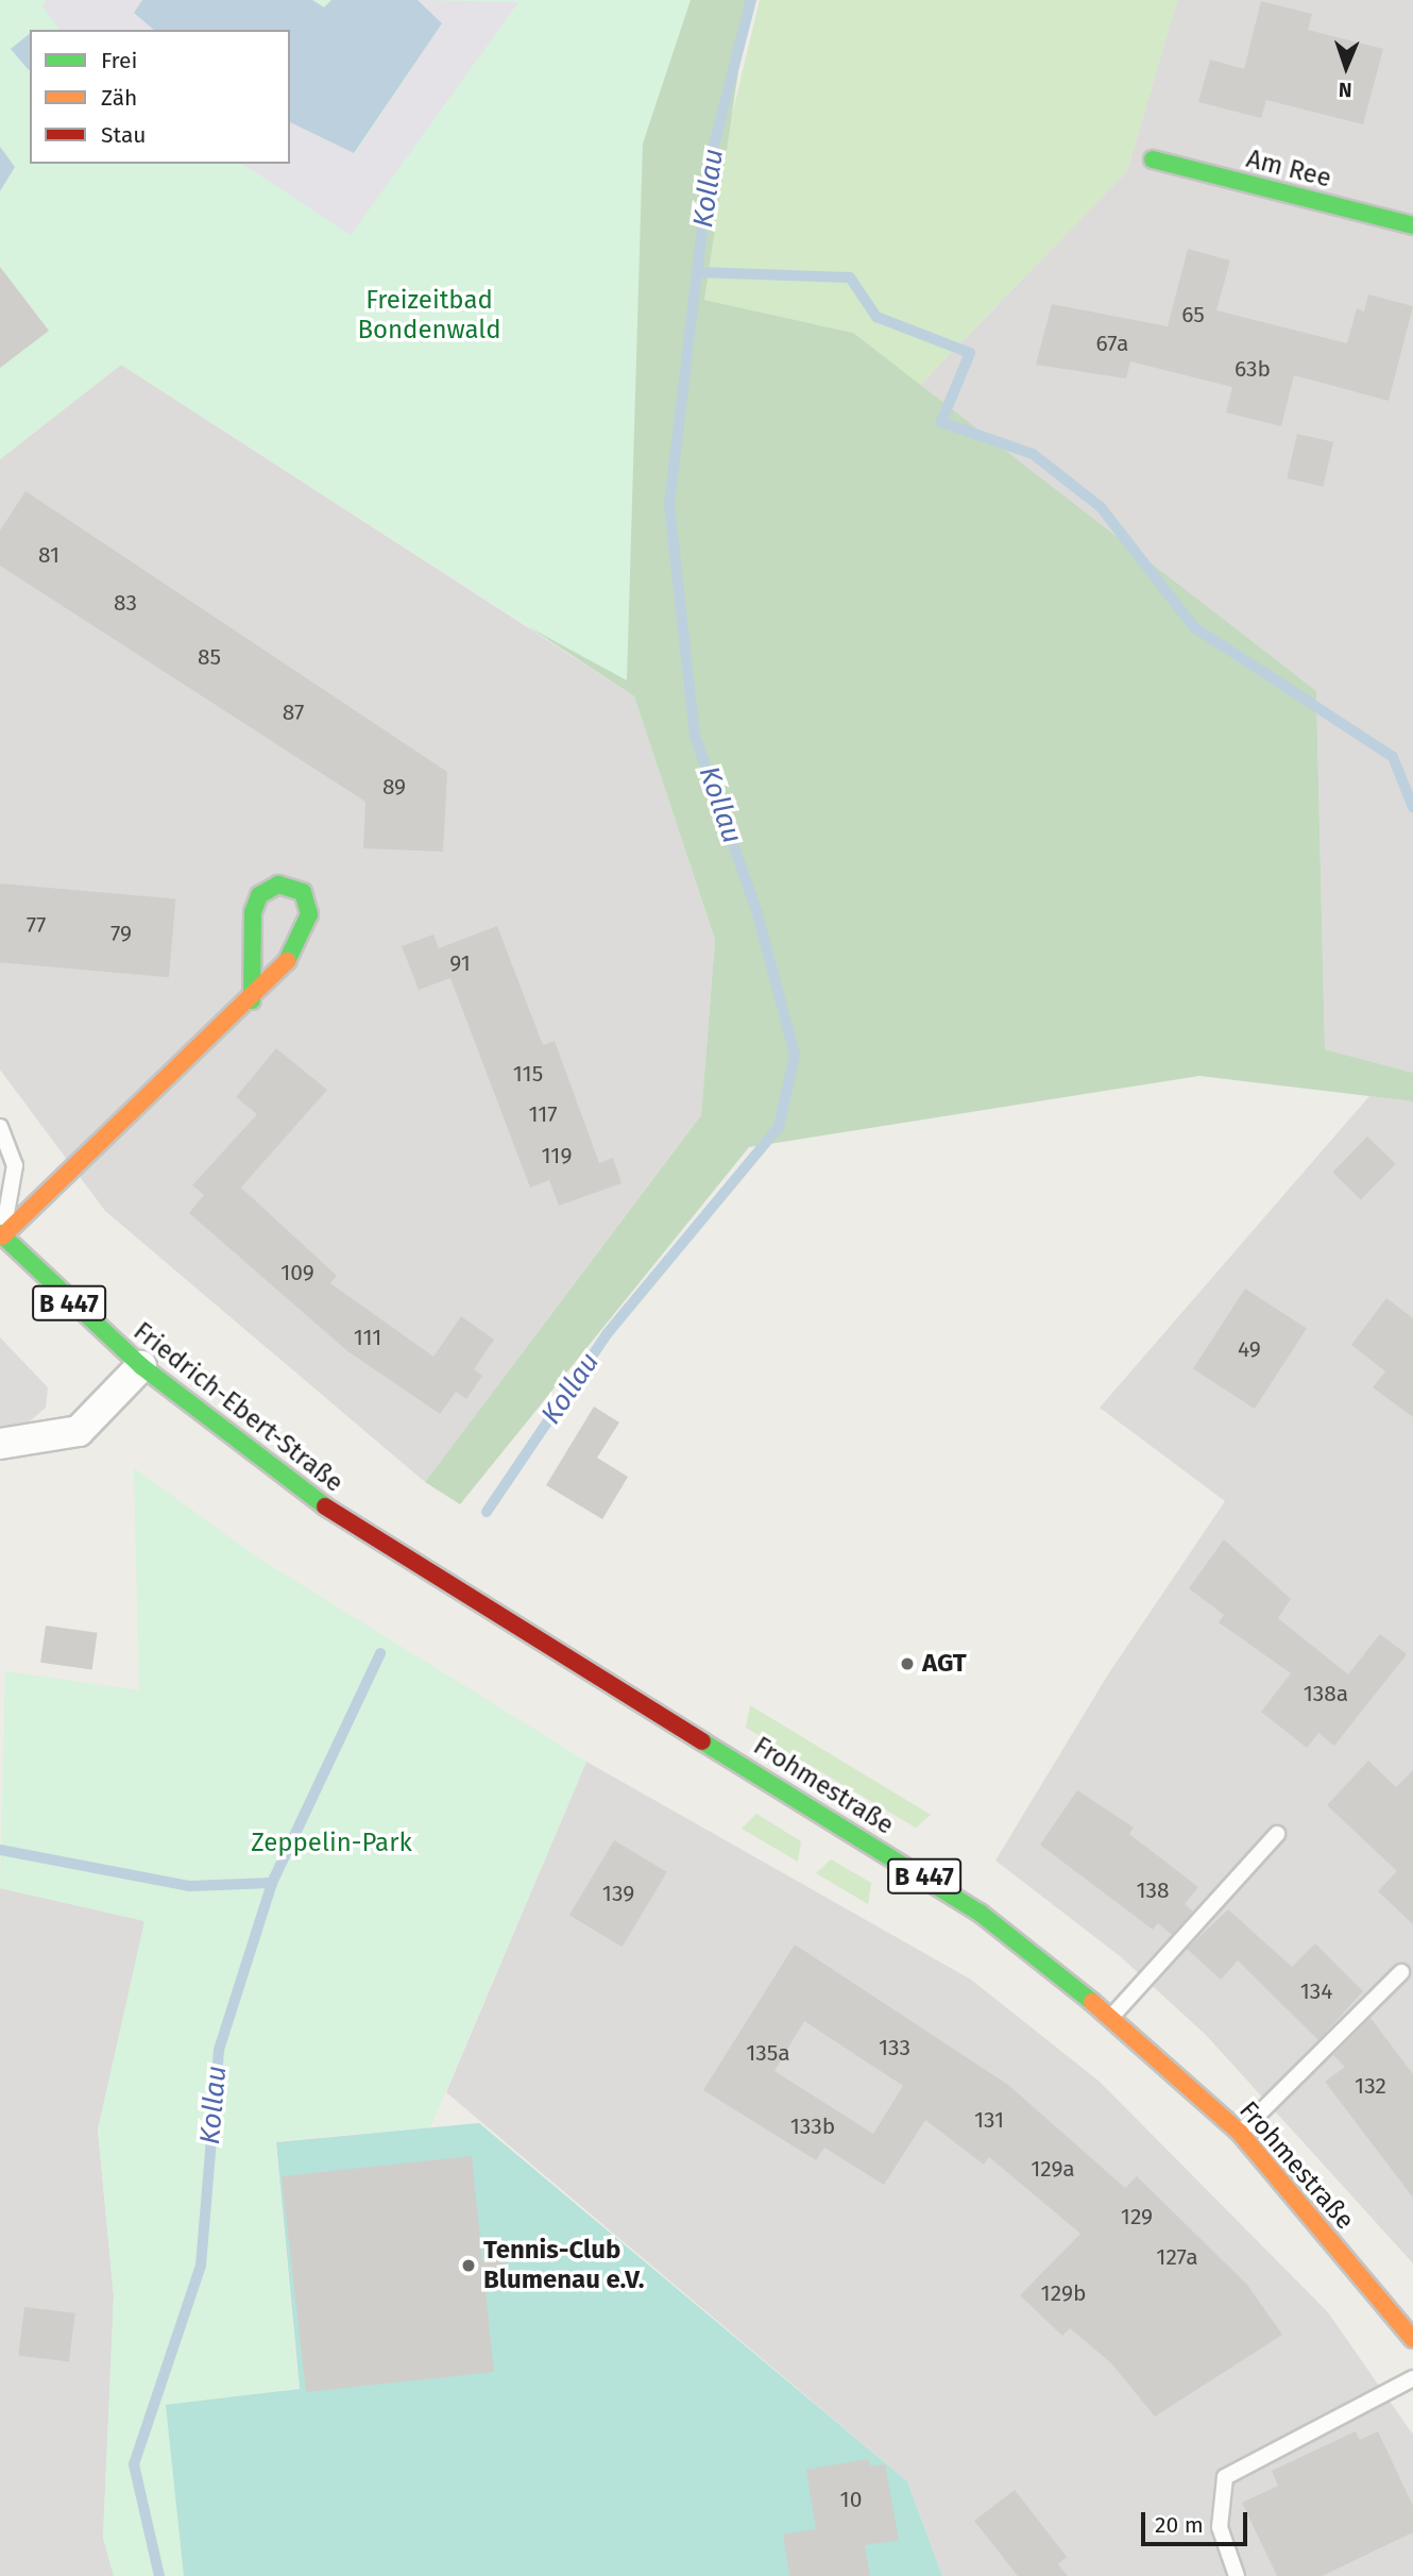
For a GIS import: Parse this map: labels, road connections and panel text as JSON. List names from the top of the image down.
{
  "streets": {
    "main road": [
      "Am Ree",
      "B 447",
      "Friedrich-Ebert-Straße",
      "Frohmestraße"
    ]
  },
  "crossings": [
    ["Friedrich-Ebert-Straße", "Frohmestraße"]
  ],
  "water": ["Kollau"],
  "parks": ["Freizeitbad Bondenwald", "Zeppelin-Park"],
  "places": ["AGT", "Tennis-Club Blumenau e.V."],
  "house_numbers": [
    "65",
    "67a",
    "63b",
    "81",
    "83",
    "85",
    "87",
    "89",
    "77",
    "79",
    "91",
    "115",
    "117",
    "119",
    "109",
    "111",
    "49",
    "138a",
    "138",
    "139",
    "134",
    "133",
    "135a",
    "132",
    "131",
    "133b",
    "129a",
    "129",
    "127a",
    "129b",
    "10"
  ],
  "legend": ["Frei", "Zäh", "Stau"],
  "scale_bar": "20 m",
  "north": "bottom"
}
